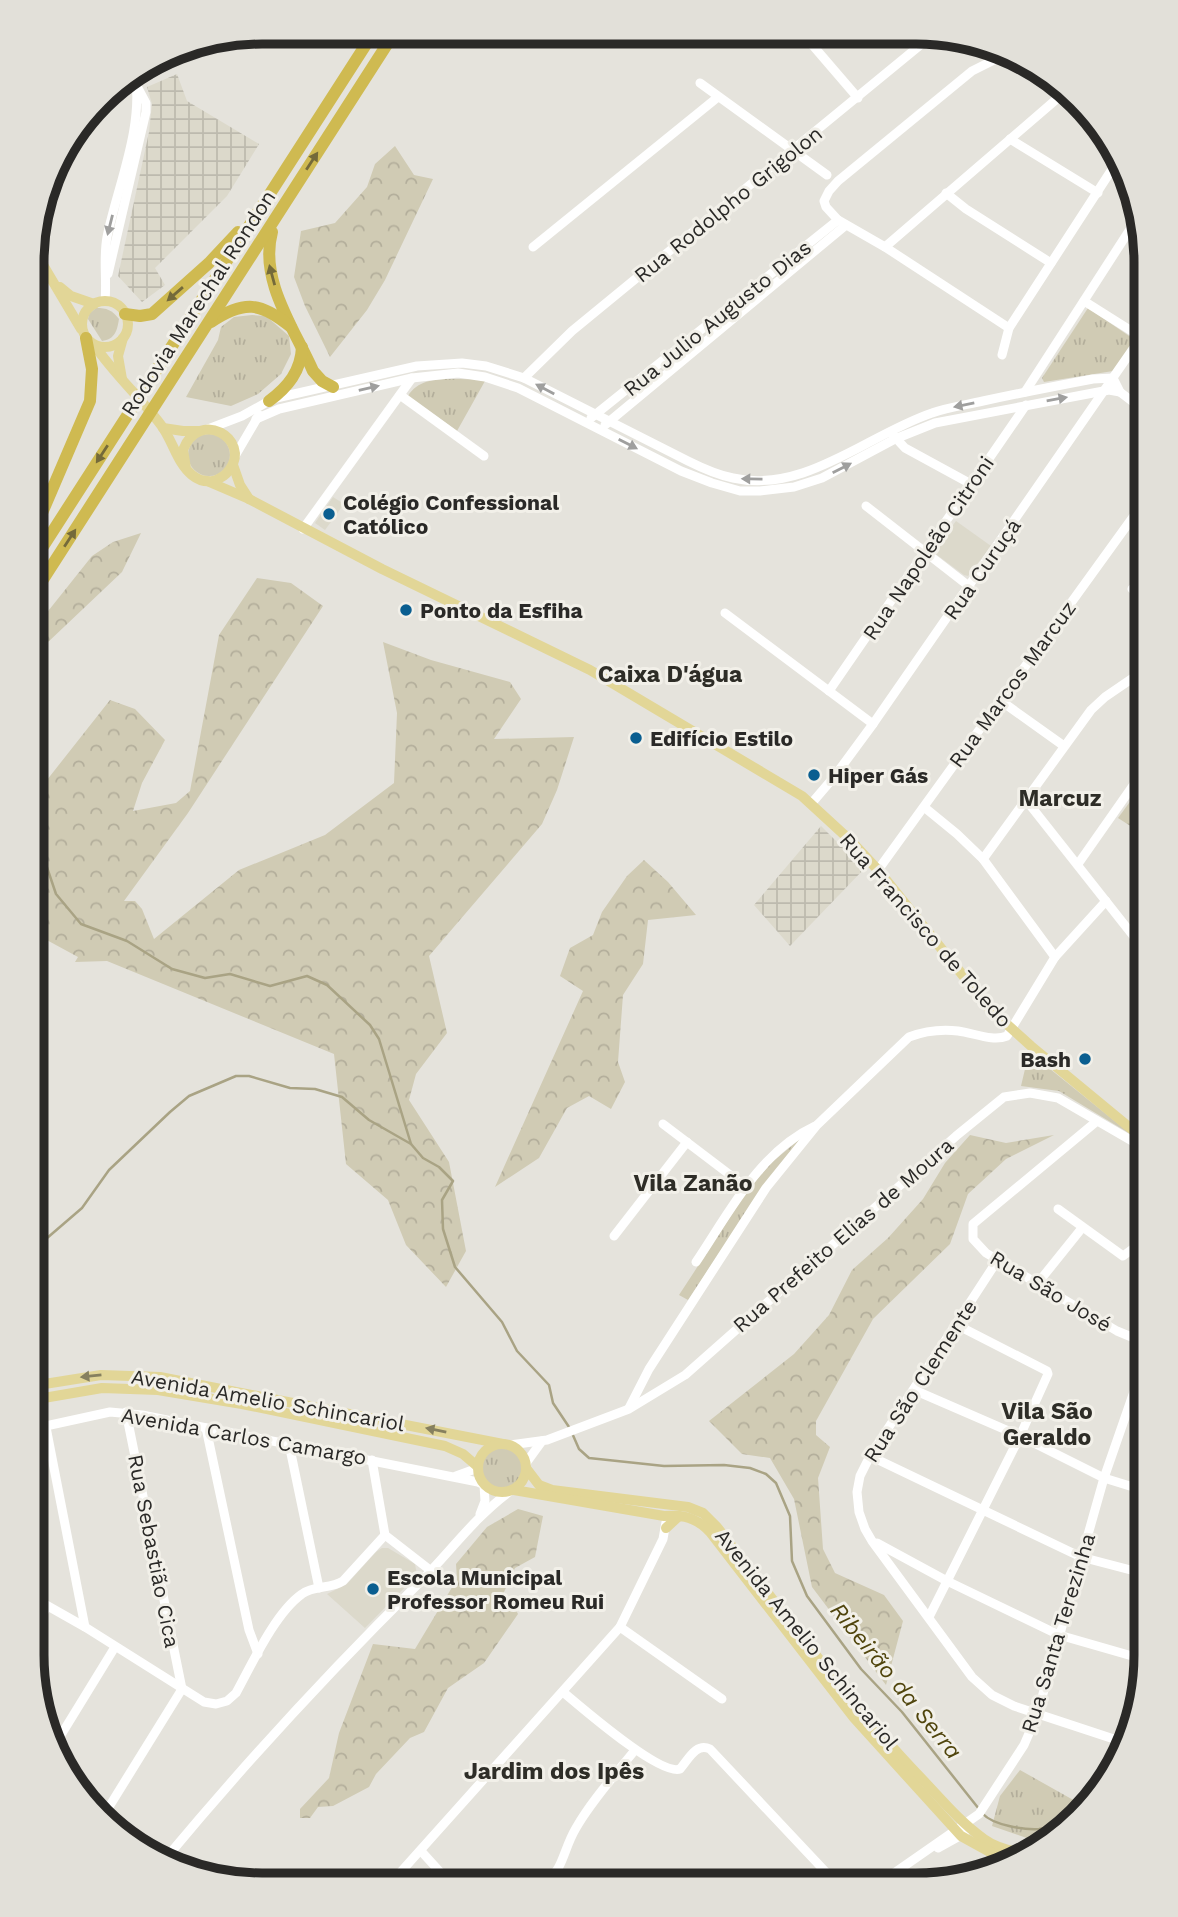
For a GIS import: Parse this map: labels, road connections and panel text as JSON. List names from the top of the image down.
{
  "streets": {
    "highway": ["Rodovia Marechal Rondon"],
    "main road": ["Rua Francisco de Toledo", "Avenida Amelio Schincariol"],
    "street": [
      "Rua Rodolpho Grigolon",
      "Rua Julio Augusto Dias",
      "Rua Napoleão Citroni",
      "Rua Curuçá",
      "Rua Marcos Marcuz",
      "Rua Prefeito Elias de Moura",
      "Rua São José",
      "Rua São Clemente",
      "Avenida Carlos Camargo",
      "Rua Sebastião Cica",
      "Rua Santa Terezinha"
    ]
  },
  "crossings": [
    ["Rua Curuçá", "Rua Francisco de Toledo"],
    ["Rua Marcos Marcuz", "Rua Francisco de Toledo"],
    ["Rua Prefeito Elias de Moura", "Rua São José"],
    ["Rua Prefeito Elias de Moura", "Avenida Amelio Schincariol"],
    ["Rua Prefeito Elias de Moura", "Avenida Carlos Camargo"],
    ["Rua São José", "Rua São Clemente"],
    ["Rua São Clemente", "Rua Santa Terezinha"],
    ["Avenida Amelio Schincariol", "Avenida Carlos Camargo"],
    ["Avenida Amelio Schincariol", "Rua Santa Terezinha"],
    ["Avenida Carlos Camargo", "Rua Sebastião Cica"]
  ],
  "districts": [
    "Caixa D'água",
    "Marcuz",
    "Vila Zanão",
    "Vila São Geraldo",
    "Jardim dos Ipês"
  ],
  "water": ["Ribeirão da Serra"],
  "places": [
    "Colégio Confessional Católico",
    "Ponto da Esfiha",
    "Edifício Estilo",
    "Hiper Gás",
    "Bash",
    "Escola Municipal Professor Romeu Rui"
  ]
}
